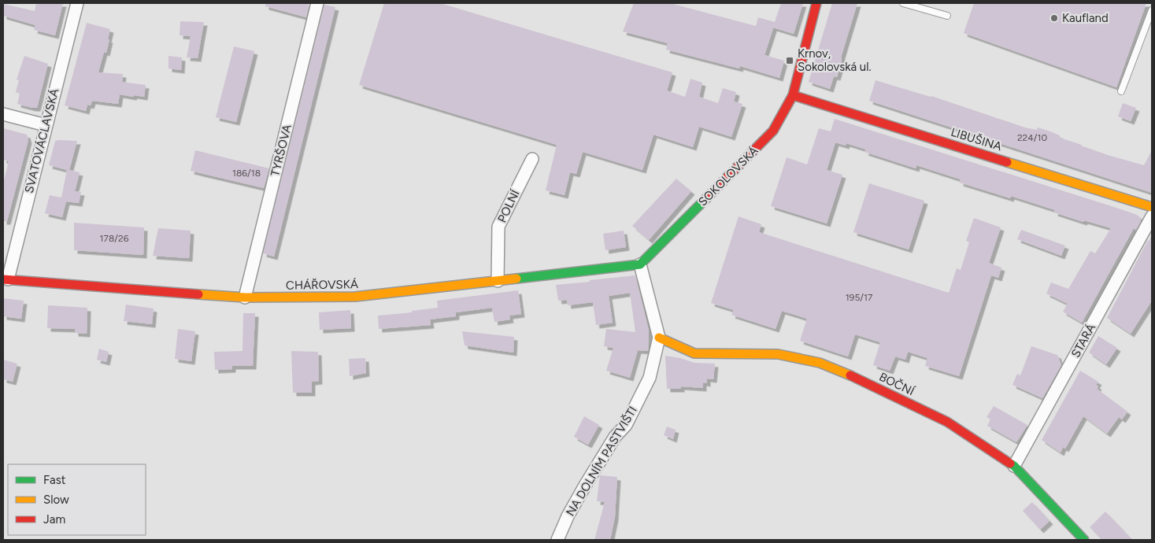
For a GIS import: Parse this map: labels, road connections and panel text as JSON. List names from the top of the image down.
{
  "streets": {
    "street": [
      "LIBUŠINA",
      "SVATOVÁCLAVSKÁ",
      "TYRŠOVA",
      "SOKOLOVSKÁ",
      "POLNÍ",
      "CHÁŘOVSKÁ",
      "STARÁ",
      "BOČNÍ",
      "NA DOLNÍM PASTVIŠTI"
    ]
  },
  "crossings": [
    ["LIBUŠINA", "SOKOLOVSKÁ"],
    ["SVATOVÁCLAVSKÁ", "CHÁŘOVSKÁ"],
    ["TYRŠOVA", "CHÁŘOVSKÁ"],
    ["SOKOLOVSKÁ", "CHÁŘOVSKÁ"],
    ["POLNÍ", "CHÁŘOVSKÁ"],
    ["STARÁ", "BOČNÍ"],
    ["BOČNÍ", "NA DOLNÍM PASTVIŠTI"]
  ],
  "places": {
    "other": ["Kaufland"],
    "transit": ["Krnov, Sokolovská ul."]
  },
  "house_numbers": [
    "224/10",
    "186/18",
    "178/26",
    "195/17"
  ],
  "legend": ["Fast", "Slow", "Jam"]
}
